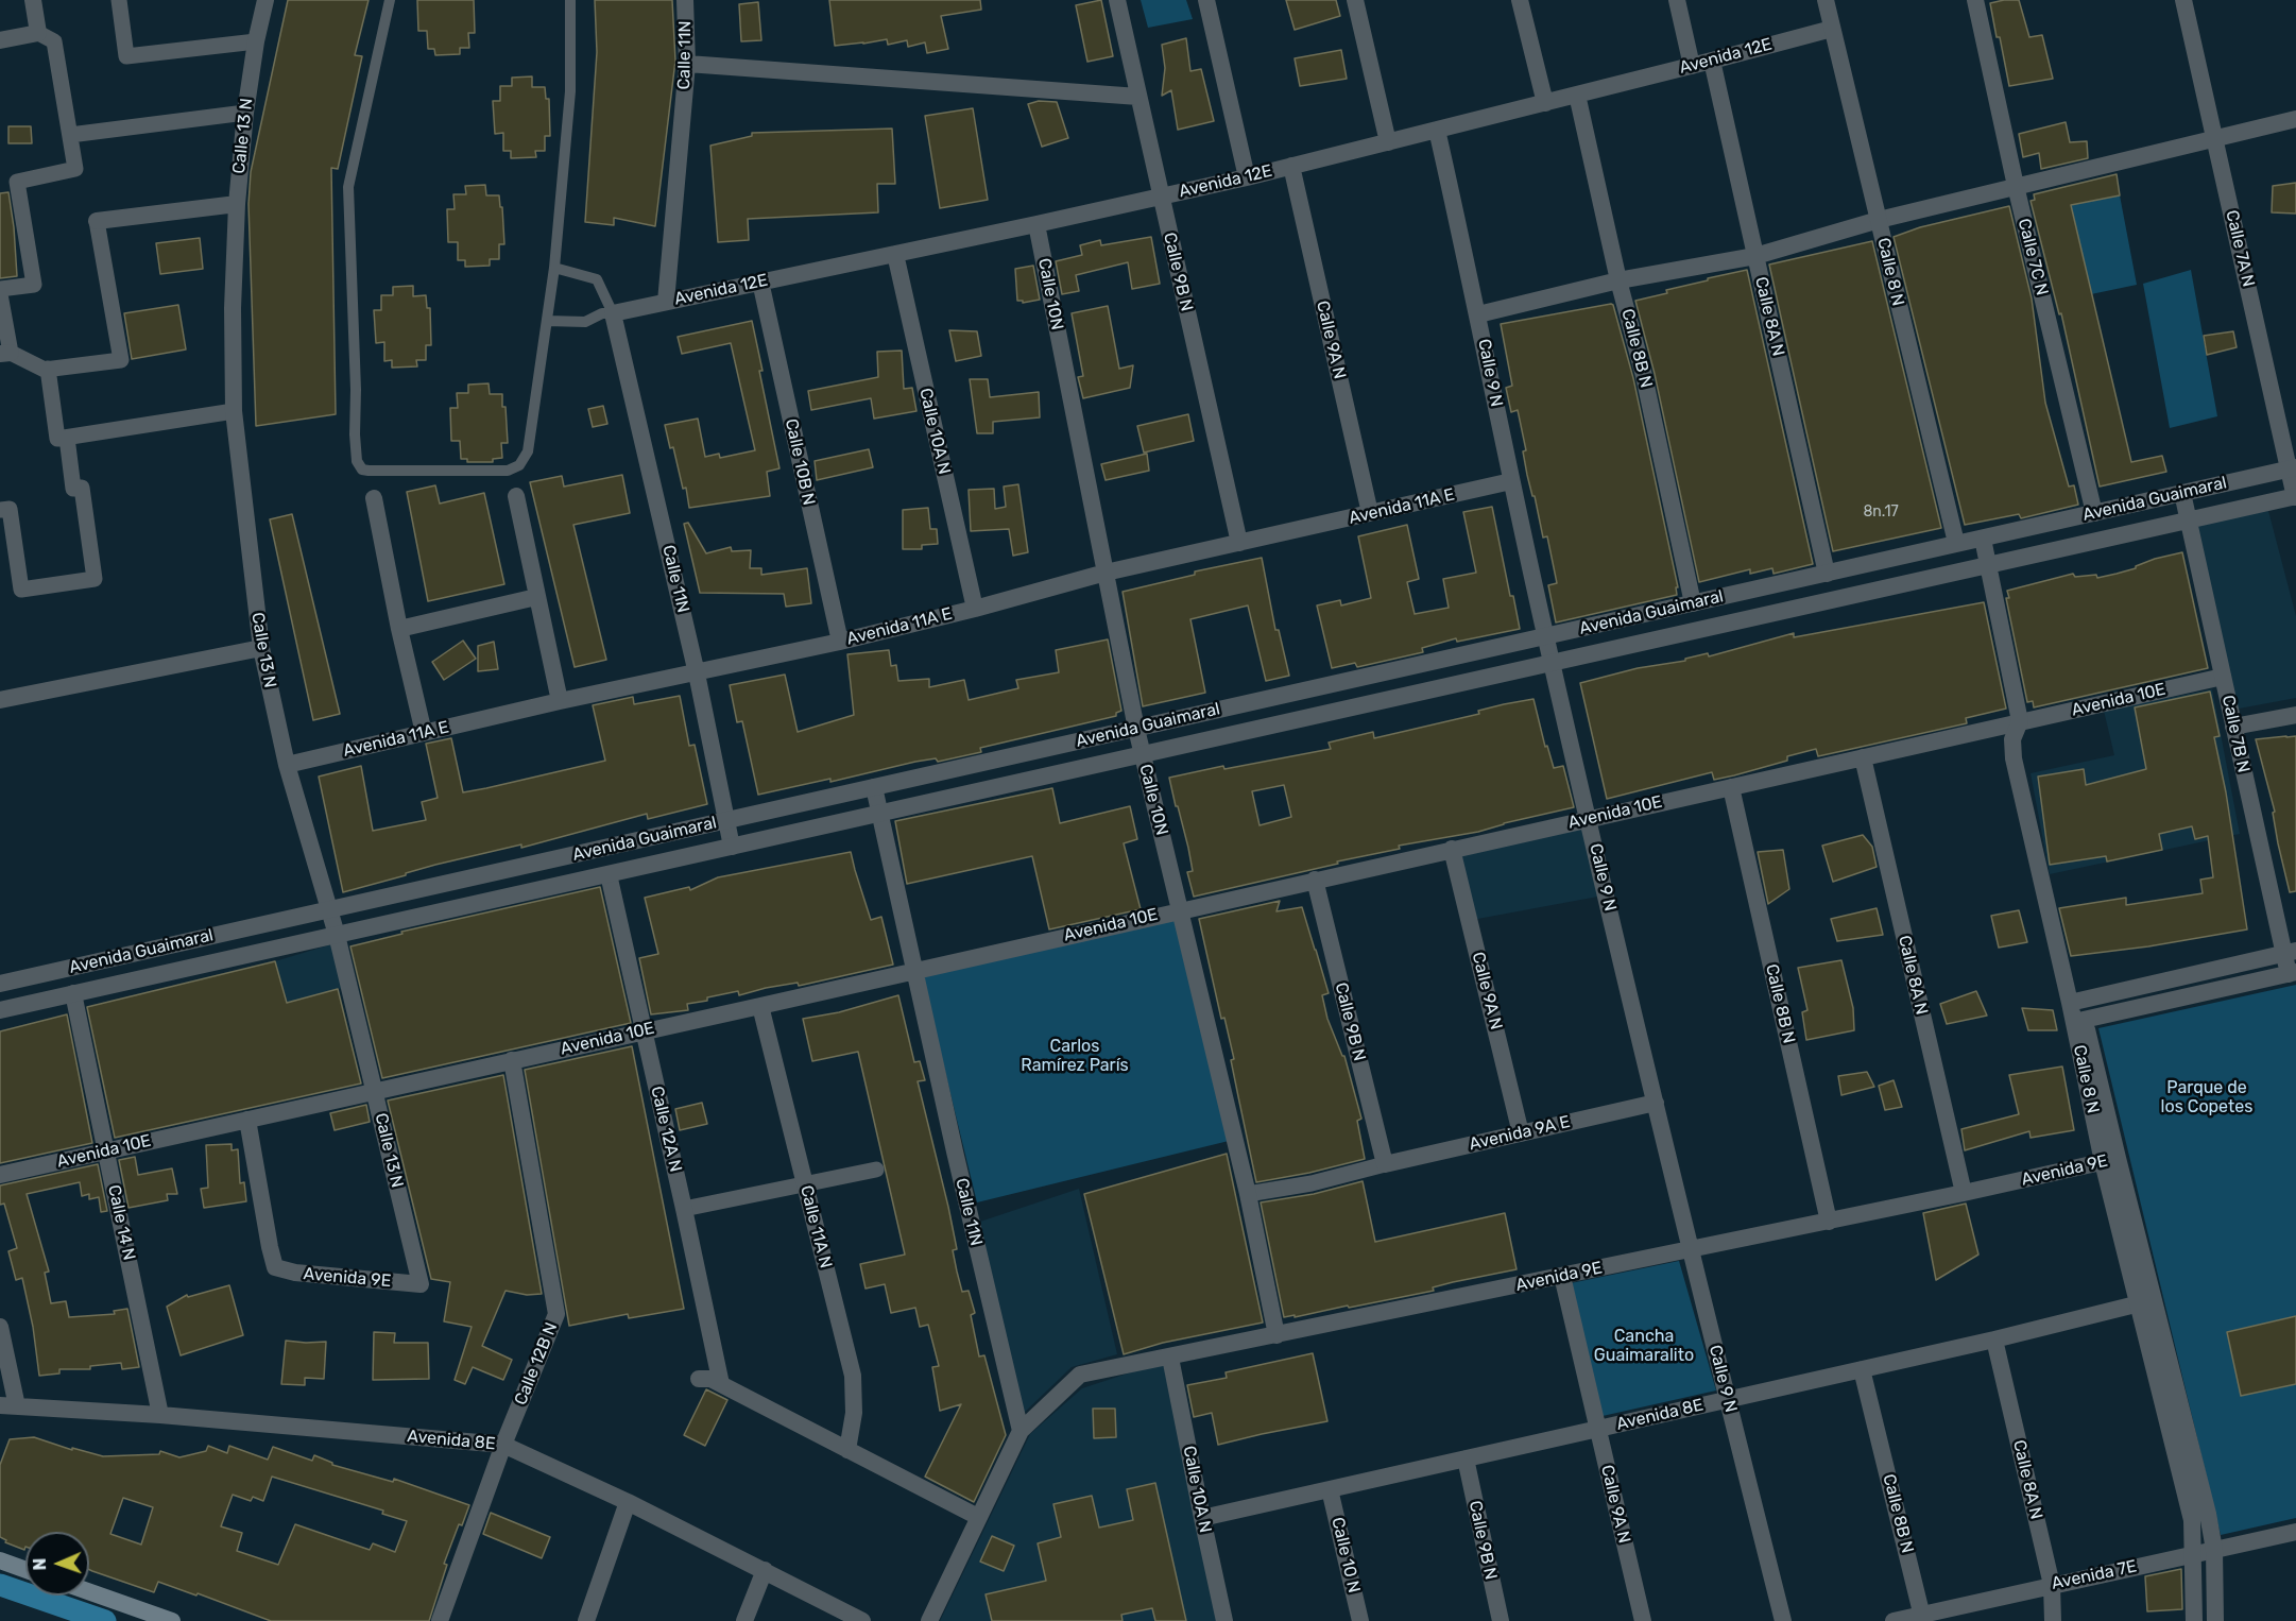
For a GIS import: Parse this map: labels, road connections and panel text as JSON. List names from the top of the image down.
{
  "streets": {
    "street": [
      "Calle 11N",
      "Avenida 12E",
      "Calle 13 N",
      "Calle 7A N",
      "Calle 7C N",
      "Calle 9B N",
      "Calle 8 N",
      "Calle 10N",
      "Calle 8A N",
      "Calle 9A N",
      "Calle 8B N",
      "Calle 9 N",
      "Calle 10A N",
      "Calle 10B N",
      "Avenida Guaimaral",
      "Avenida 11A E",
      "Avenida 10E",
      "Calle 7B N",
      "Calle 12A N",
      "Avenida 9A E",
      "Avenida 9E",
      "Calle 14 N",
      "Calle 11A N",
      "Calle 12B N",
      "Avenida 8E",
      "Calle 10 N",
      "Avenida 7E"
    ]
  },
  "crossings": [
    ["Calle 11N", "Avenida 12E"],
    ["Calle 11N", "Avenida Guaimaral"],
    ["Calle 11N", "Avenida 11A E"],
    ["Calle 11N", "Avenida 10E"],
    ["Calle 11N", "Avenida 9E"],
    ["Avenida 12E", "Calle 9B N"],
    ["Avenida 12E", "Calle 8 N"],
    ["Avenida 12E", "Calle 10N"],
    ["Avenida 12E", "Calle 8A N"],
    ["Avenida 12E", "Calle 9A N"],
    ["Avenida 12E", "Calle 8B N"],
    ["Avenida 12E", "Calle 9 N"],
    ["Avenida 12E", "Calle 10A N"],
    ["Avenida 12E", "Calle 10B N"],
    ["Calle 13 N", "Avenida Guaimaral"],
    ["Calle 13 N", "Avenida 11A E"],
    ["Calle 13 N", "Avenida 10E"],
    ["Calle 13 N", "Avenida 9E"],
    ["Calle 7A N", "Avenida Guaimaral"],
    ["Calle 7C N", "Avenida Guaimaral"],
    ["Calle 9B N", "Avenida 11A E"],
    ["Calle 9B N", "Avenida 10E"],
    ["Calle 9B N", "Avenida 9A E"],
    ["Calle 9B N", "Avenida 8E"],
    ["Calle 8 N", "Avenida Guaimaral"],
    ["Calle 8 N", "Avenida 10E"],
    ["Calle 8 N", "Avenida 9E"],
    ["Calle 8 N", "Avenida 8E"],
    ["Calle 8 N", "Avenida 7E"],
    ["Calle 10N", "Avenida Guaimaral"],
    ["Calle 10N", "Avenida 11A E"],
    ["Calle 10N", "Avenida 10E"],
    ["Calle 10N", "Avenida 9E"],
    ["Calle 8A N", "Avenida Guaimaral"],
    ["Calle 8A N", "Avenida 10E"],
    ["Calle 8A N", "Avenida 9E"],
    ["Calle 8A N", "Avenida 8E"],
    ["Calle 8A N", "Avenida 7E"],
    ["Calle 9A N", "Avenida 11A E"],
    ["Calle 9A N", "Avenida 10E"],
    ["Calle 9A N", "Avenida 9A E"],
    ["Calle 9A N", "Avenida 9E"],
    ["Calle 9A N", "Avenida 8E"],
    ["Calle 8B N", "Avenida Guaimaral"],
    ["Calle 8B N", "Avenida 10E"],
    ["Calle 8B N", "Avenida 9E"],
    ["Calle 8B N", "Avenida 8E"],
    ["Calle 8B N", "Avenida 7E"],
    ["Calle 9 N", "Avenida Guaimaral"],
    ["Calle 9 N", "Avenida 11A E"],
    ["Calle 9 N", "Avenida 10E"],
    ["Calle 9 N", "Avenida 9A E"],
    ["Calle 9 N", "Avenida 9E"],
    ["Calle 9 N", "Avenida 8E"],
    ["Calle 10A N", "Avenida 11A E"],
    ["Calle 10A N", "Avenida 9E"],
    ["Calle 10A N", "Avenida 8E"],
    ["Calle 10B N", "Avenida 11A E"],
    ["Avenida Guaimaral", "Calle 7B N"],
    ["Avenida Guaimaral", "Calle 12A N"],
    ["Avenida Guaimaral", "Calle 14 N"],
    ["Avenida 10E", "Calle 7B N"],
    ["Avenida 10E", "Calle 12A N"],
    ["Avenida 10E", "Avenida 9E"],
    ["Avenida 10E", "Calle 14 N"],
    ["Avenida 10E", "Calle 11A N"],
    ["Avenida 10E", "Calle 12B N"],
    ["Calle 14 N", "Avenida 8E"],
    ["Calle 12B N", "Avenida 8E"],
    ["Avenida 8E", "Calle 10 N"]
  ],
  "parks": ["Carlos Ramírez París", "Parque de los Copetes", "Cancha Guaimaralito"],
  "house_numbers": ["8n.17"],
  "north": "left"
}
